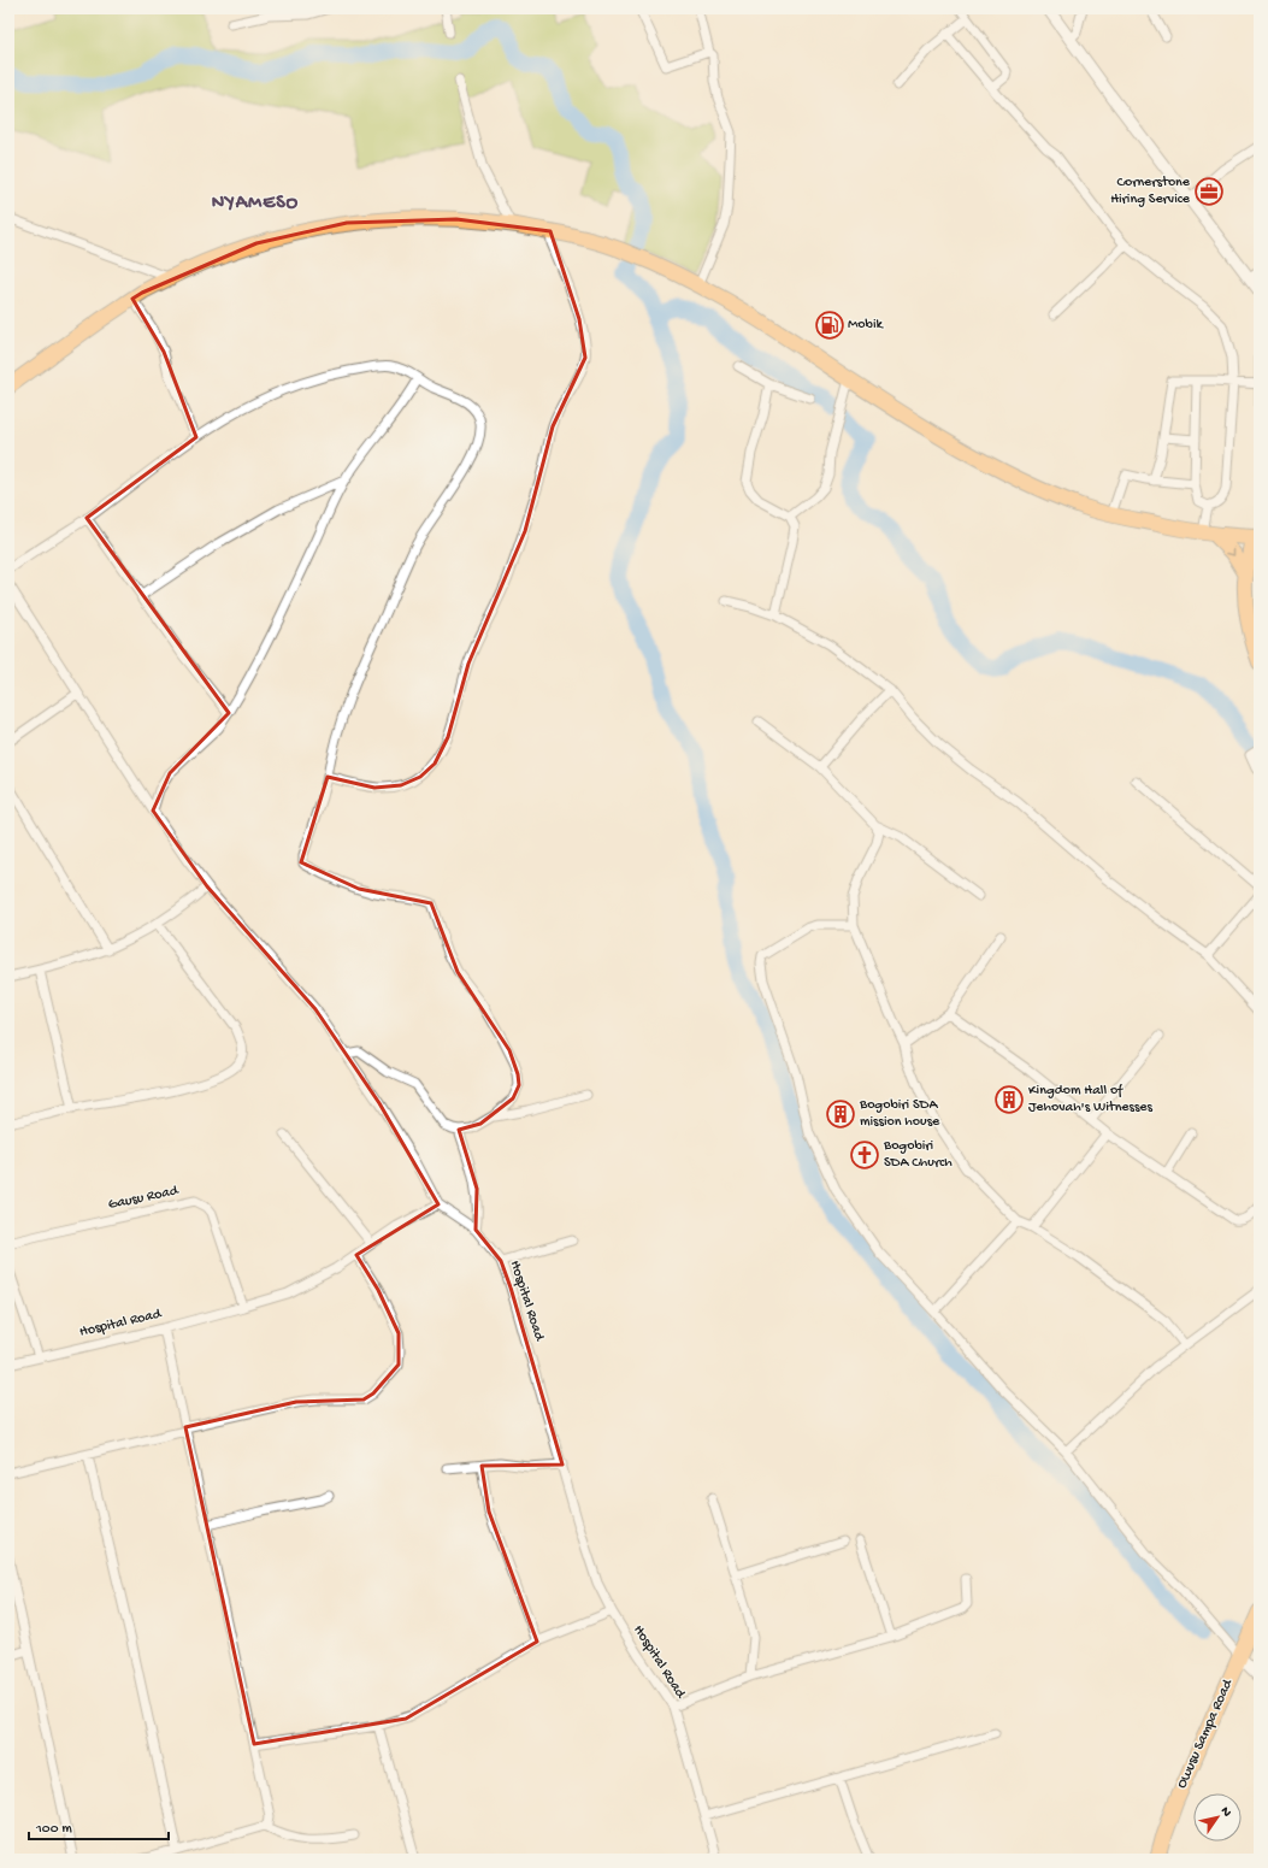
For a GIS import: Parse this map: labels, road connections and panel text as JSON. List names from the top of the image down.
{
  "streets": {
    "main road": ["Owusu Sampa Road"],
    "street": ["Gausu Road", "Hospital Road"]
  },
  "crossings": [
    ["Gausu Road", "Hospital Road"]
  ],
  "districts": ["NYAMESO"],
  "places": {
    "office": ["Cornerstone Hiring Service"],
    "fuel station": ["Mobik"],
    "building": ["Kingdom Hall of Jehovah's Witnesses", "Bogobiri SDA mission house"],
    "church": ["Bogobiri SDA Church"]
  },
  "scale_bar": "100 m",
  "north": "top right"
}
